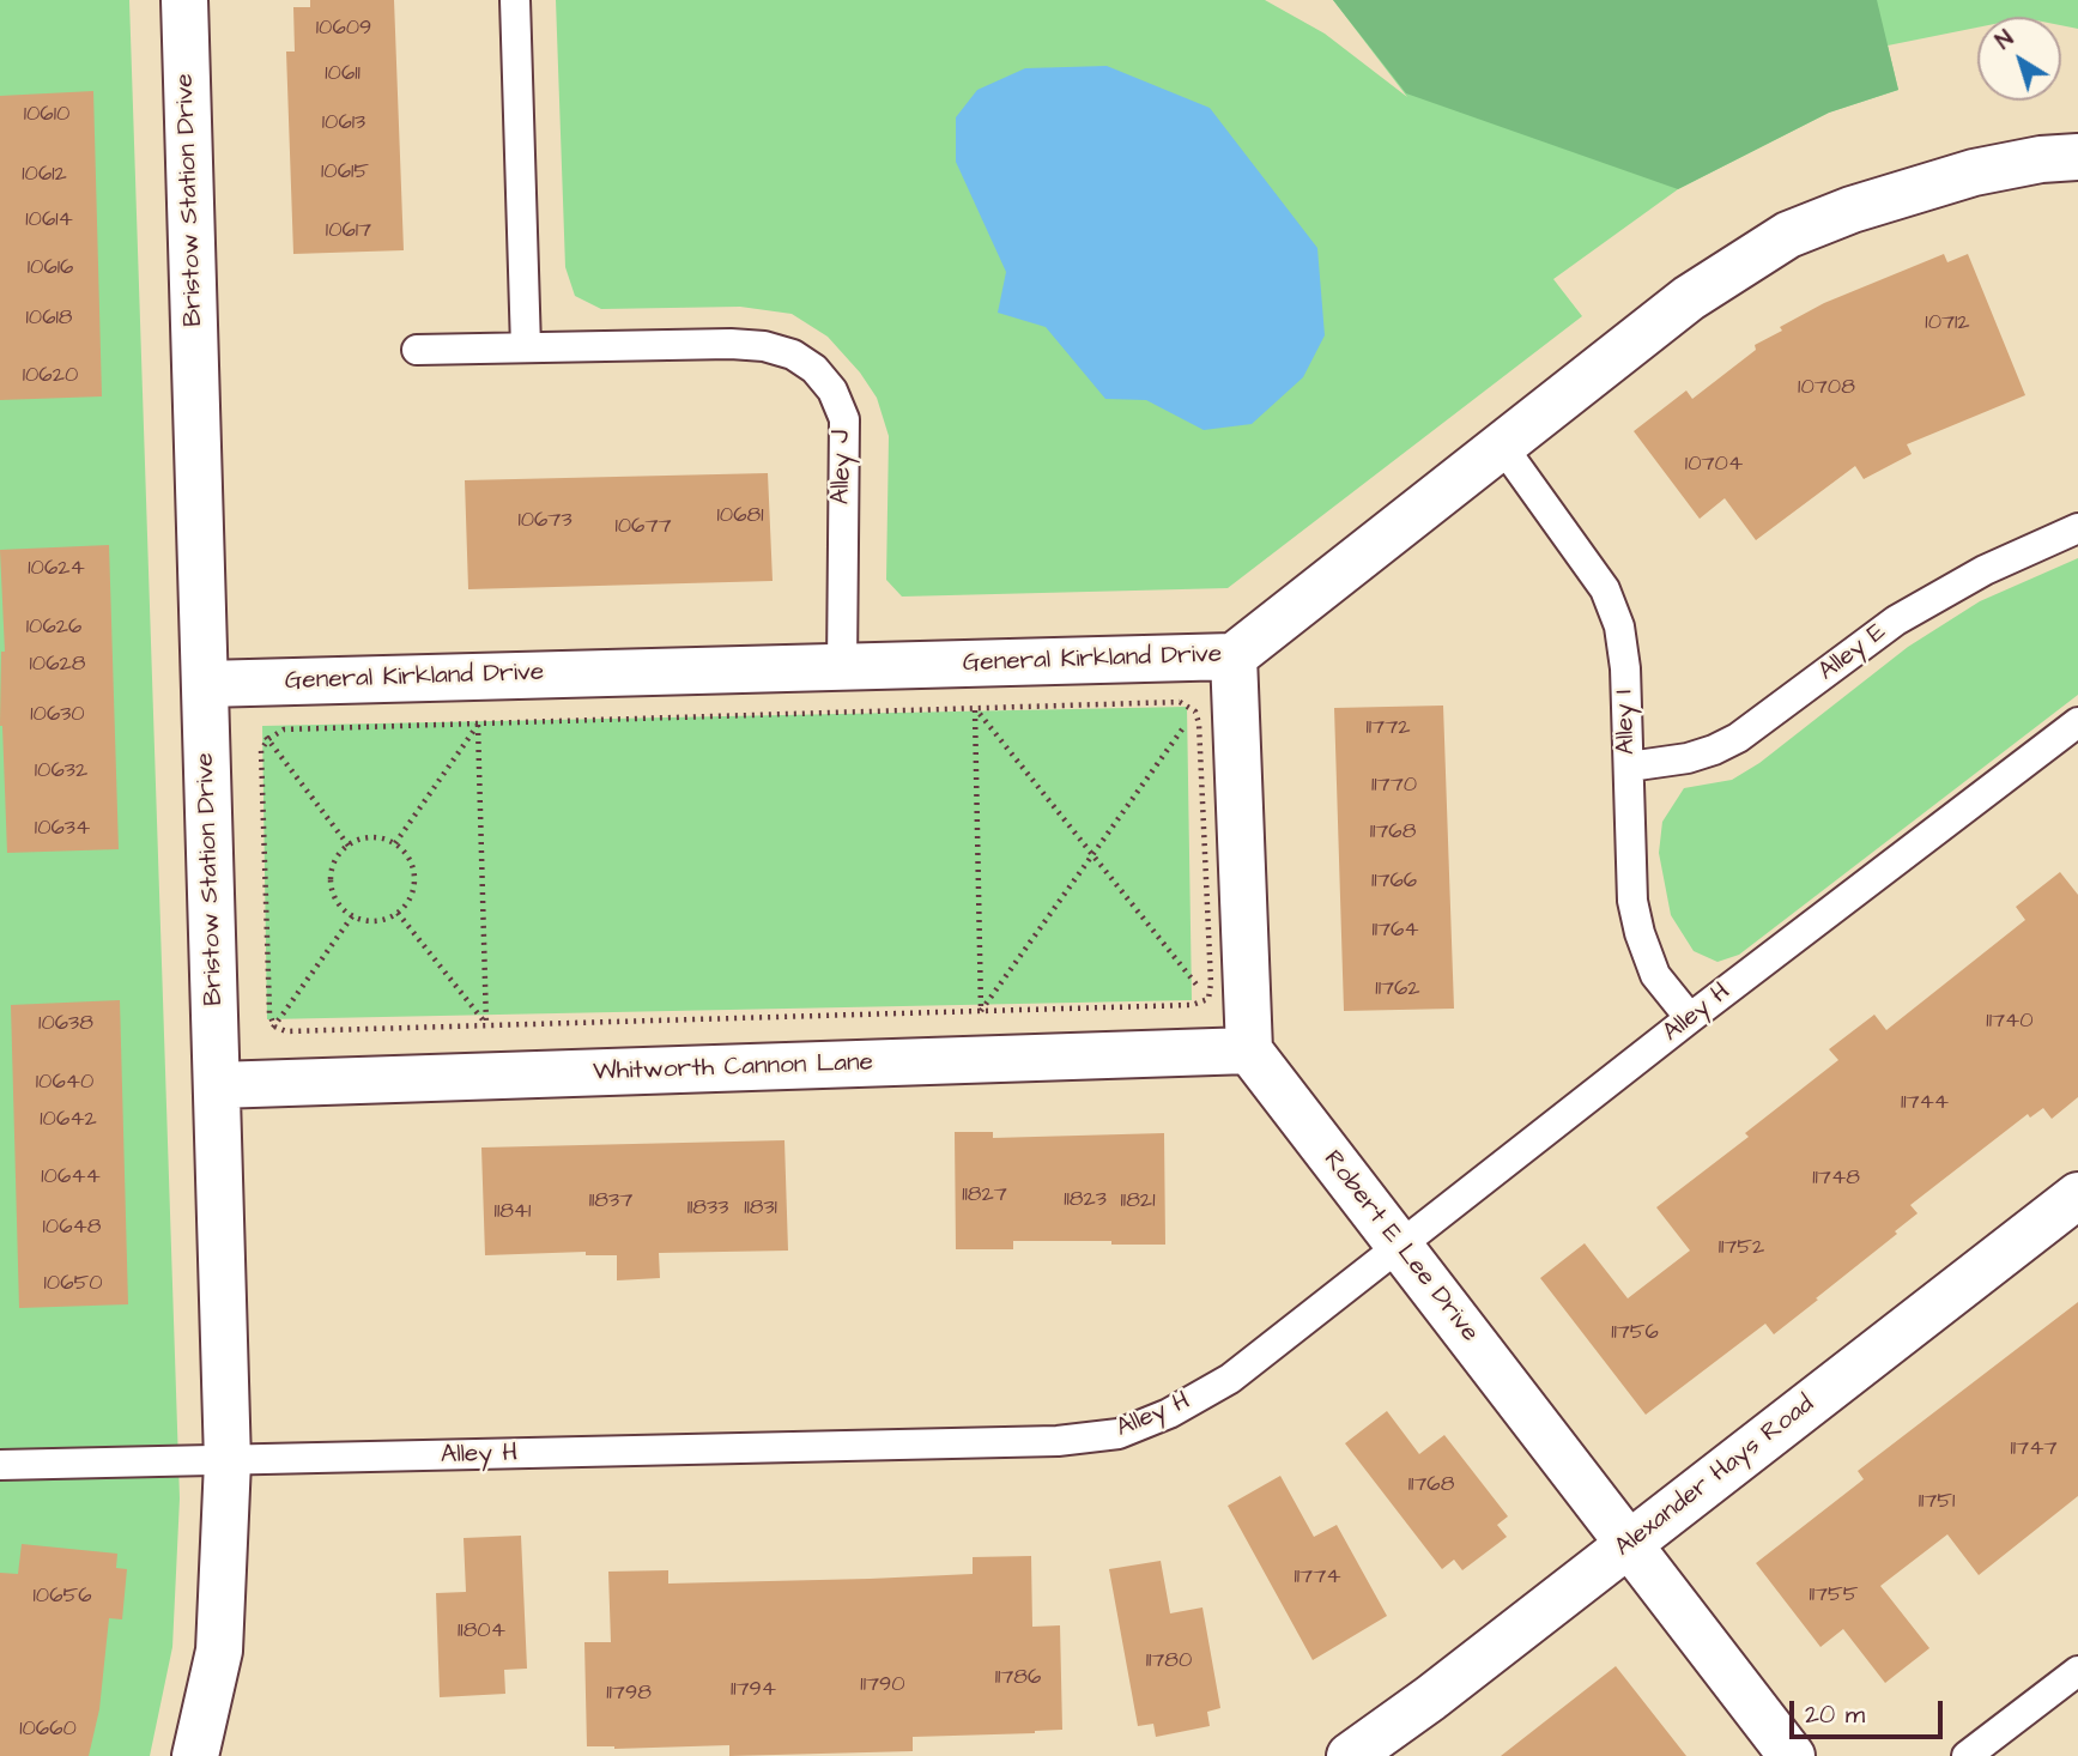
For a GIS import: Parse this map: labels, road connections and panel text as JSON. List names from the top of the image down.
{
  "streets": {
    "street": [
      "Bristow Station Drive",
      "General Kirkland Drive",
      "Whitworth Cannon Lane",
      "Robert E Lee Drive",
      "Alexander Hays Road"
    ],
    "lane": [
      "Alley J",
      "Alley E",
      "Alley I",
      "Alley H"
    ]
  },
  "crossings": [
    ["Bristow Station Drive", "General Kirkland Drive"],
    ["Bristow Station Drive", "Alley H"],
    ["Bristow Station Drive", "Whitworth Cannon Lane"],
    ["Alley J", "General Kirkland Drive"],
    ["Alley E", "Alley I"],
    ["General Kirkland Drive", "Alley I"],
    ["Alley I", "Alley H"],
    ["Alley H", "Robert E Lee Drive"],
    ["Whitworth Cannon Lane", "Robert E Lee Drive"],
    ["Robert E Lee Drive", "Alexander Hays Road"]
  ],
  "house_numbers": [
    "10609",
    "10611",
    "10610",
    "10613",
    "10615",
    "10612",
    "10614",
    "10617",
    "10616",
    "10618",
    "10712",
    "10620",
    "10708",
    "10704",
    "10681",
    "10673",
    "10677",
    "10624",
    "10626",
    "10628",
    "10630",
    "11772",
    "10632",
    "11770",
    "10634",
    "11768",
    "11766",
    "11764",
    "11762",
    "11740",
    "10638",
    "10640",
    "11744",
    "10642",
    "10644",
    "11748",
    "11827",
    "11823",
    "11837",
    "11821",
    "11833",
    "11831",
    "11841",
    "10648",
    "11752",
    "10650",
    "11756",
    "11747",
    "11768",
    "11751",
    "11774",
    "11755",
    "10656",
    "11804",
    "11780",
    "11786",
    "11790",
    "11794",
    "11798",
    "10660"
  ],
  "scale_bar": "20 m",
  "north": "top left"
}
